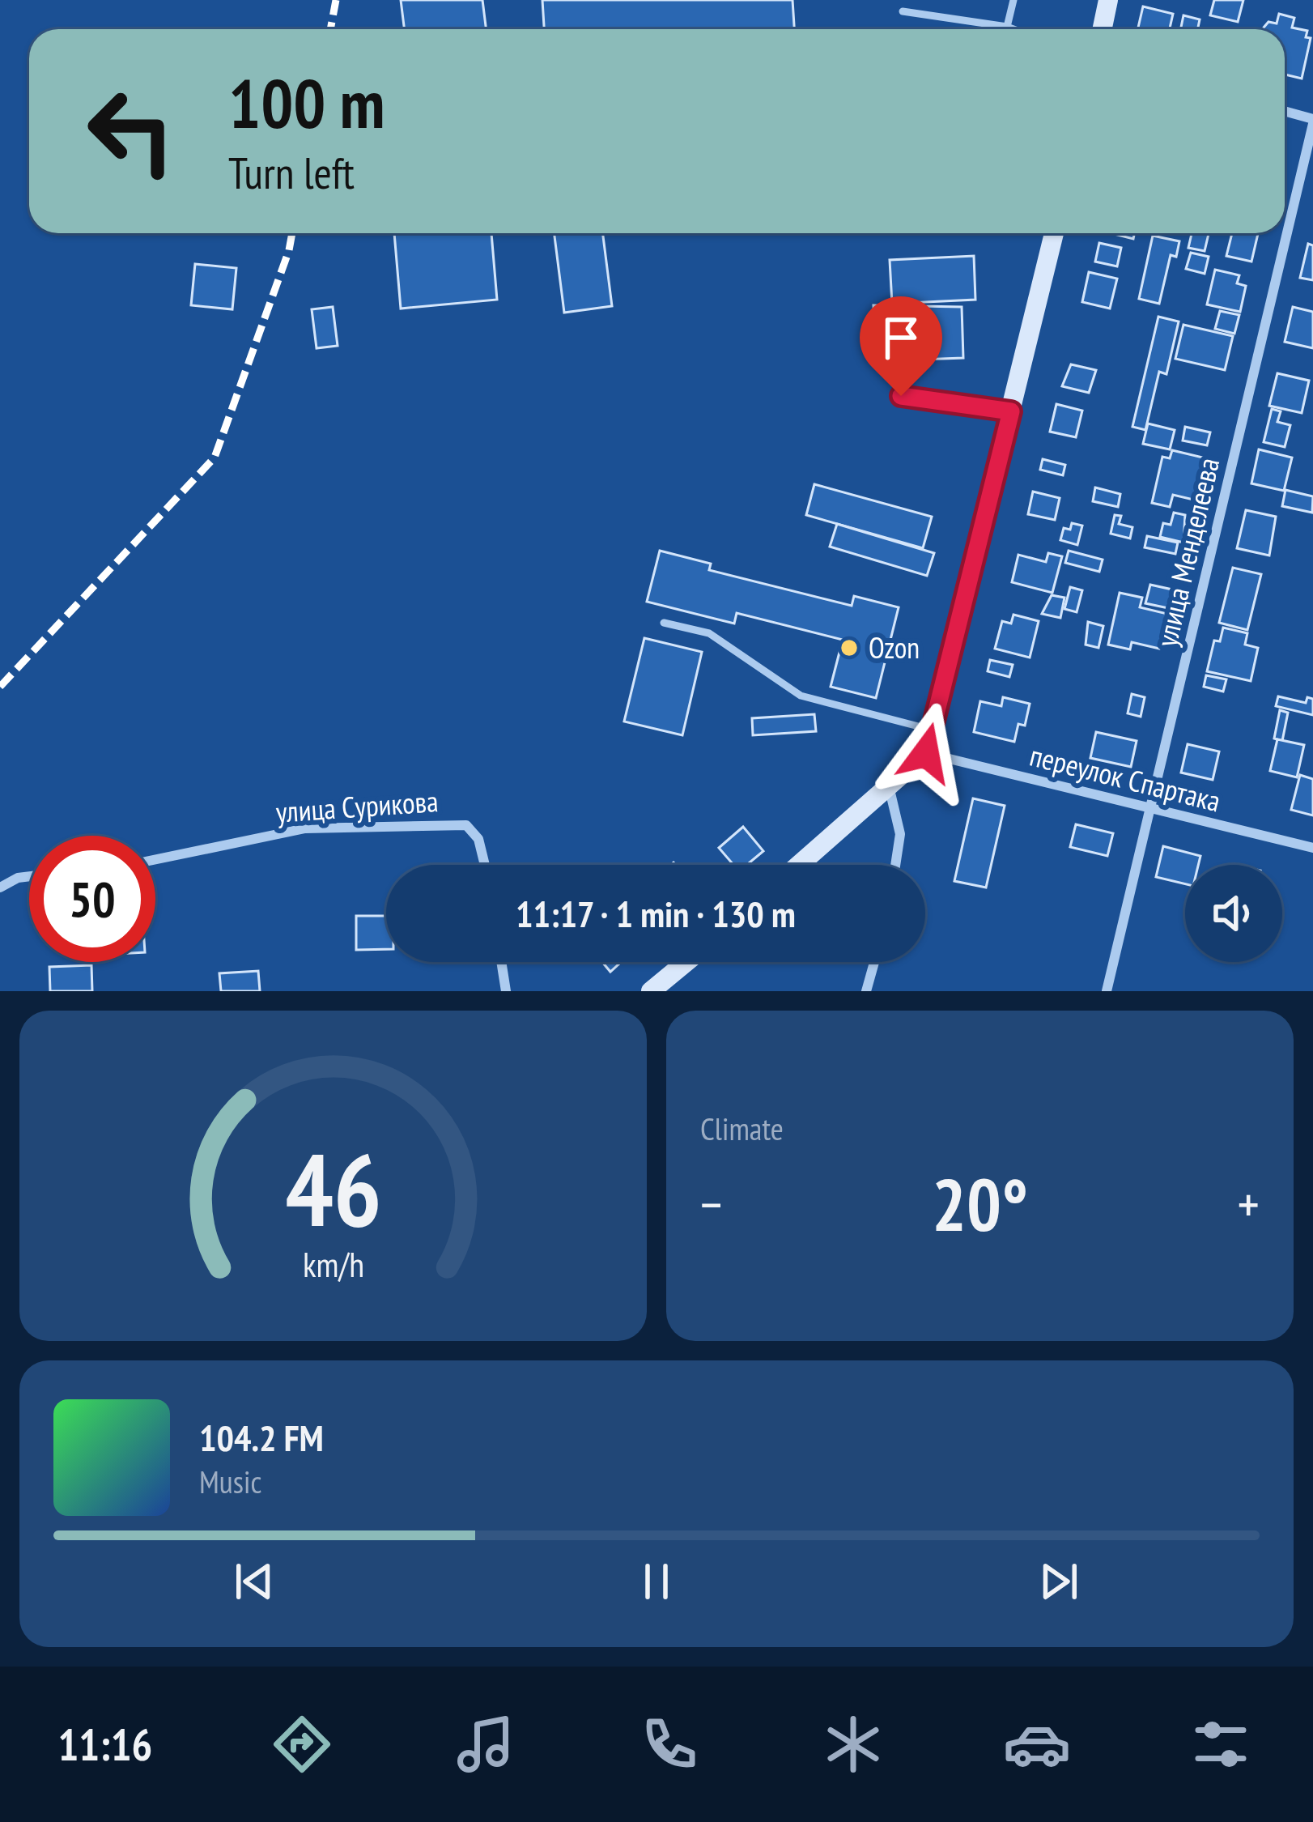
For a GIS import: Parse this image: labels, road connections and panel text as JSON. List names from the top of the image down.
{
  "streets": {
    "street": ["улица Менделеева", "переулок Спартака", "улица Сурикова"]
  },
  "crossings": [
    ["улица Менделеева", "переулок Спартака"]
  ],
  "places": ["Ozon"],
  "page": {
    "turn": ["100 m", "Turn left"],
    "limit": "50",
    "trip": "11:17 · 1 min · 130 m",
    "tile": "Climate",
    "heat": ["−", "20°", "+"],
    "song": ["104.2 FM", "Music"],
    "tabs": "11:16",
    "gauge": ["46", "km/h"]
  }
}
